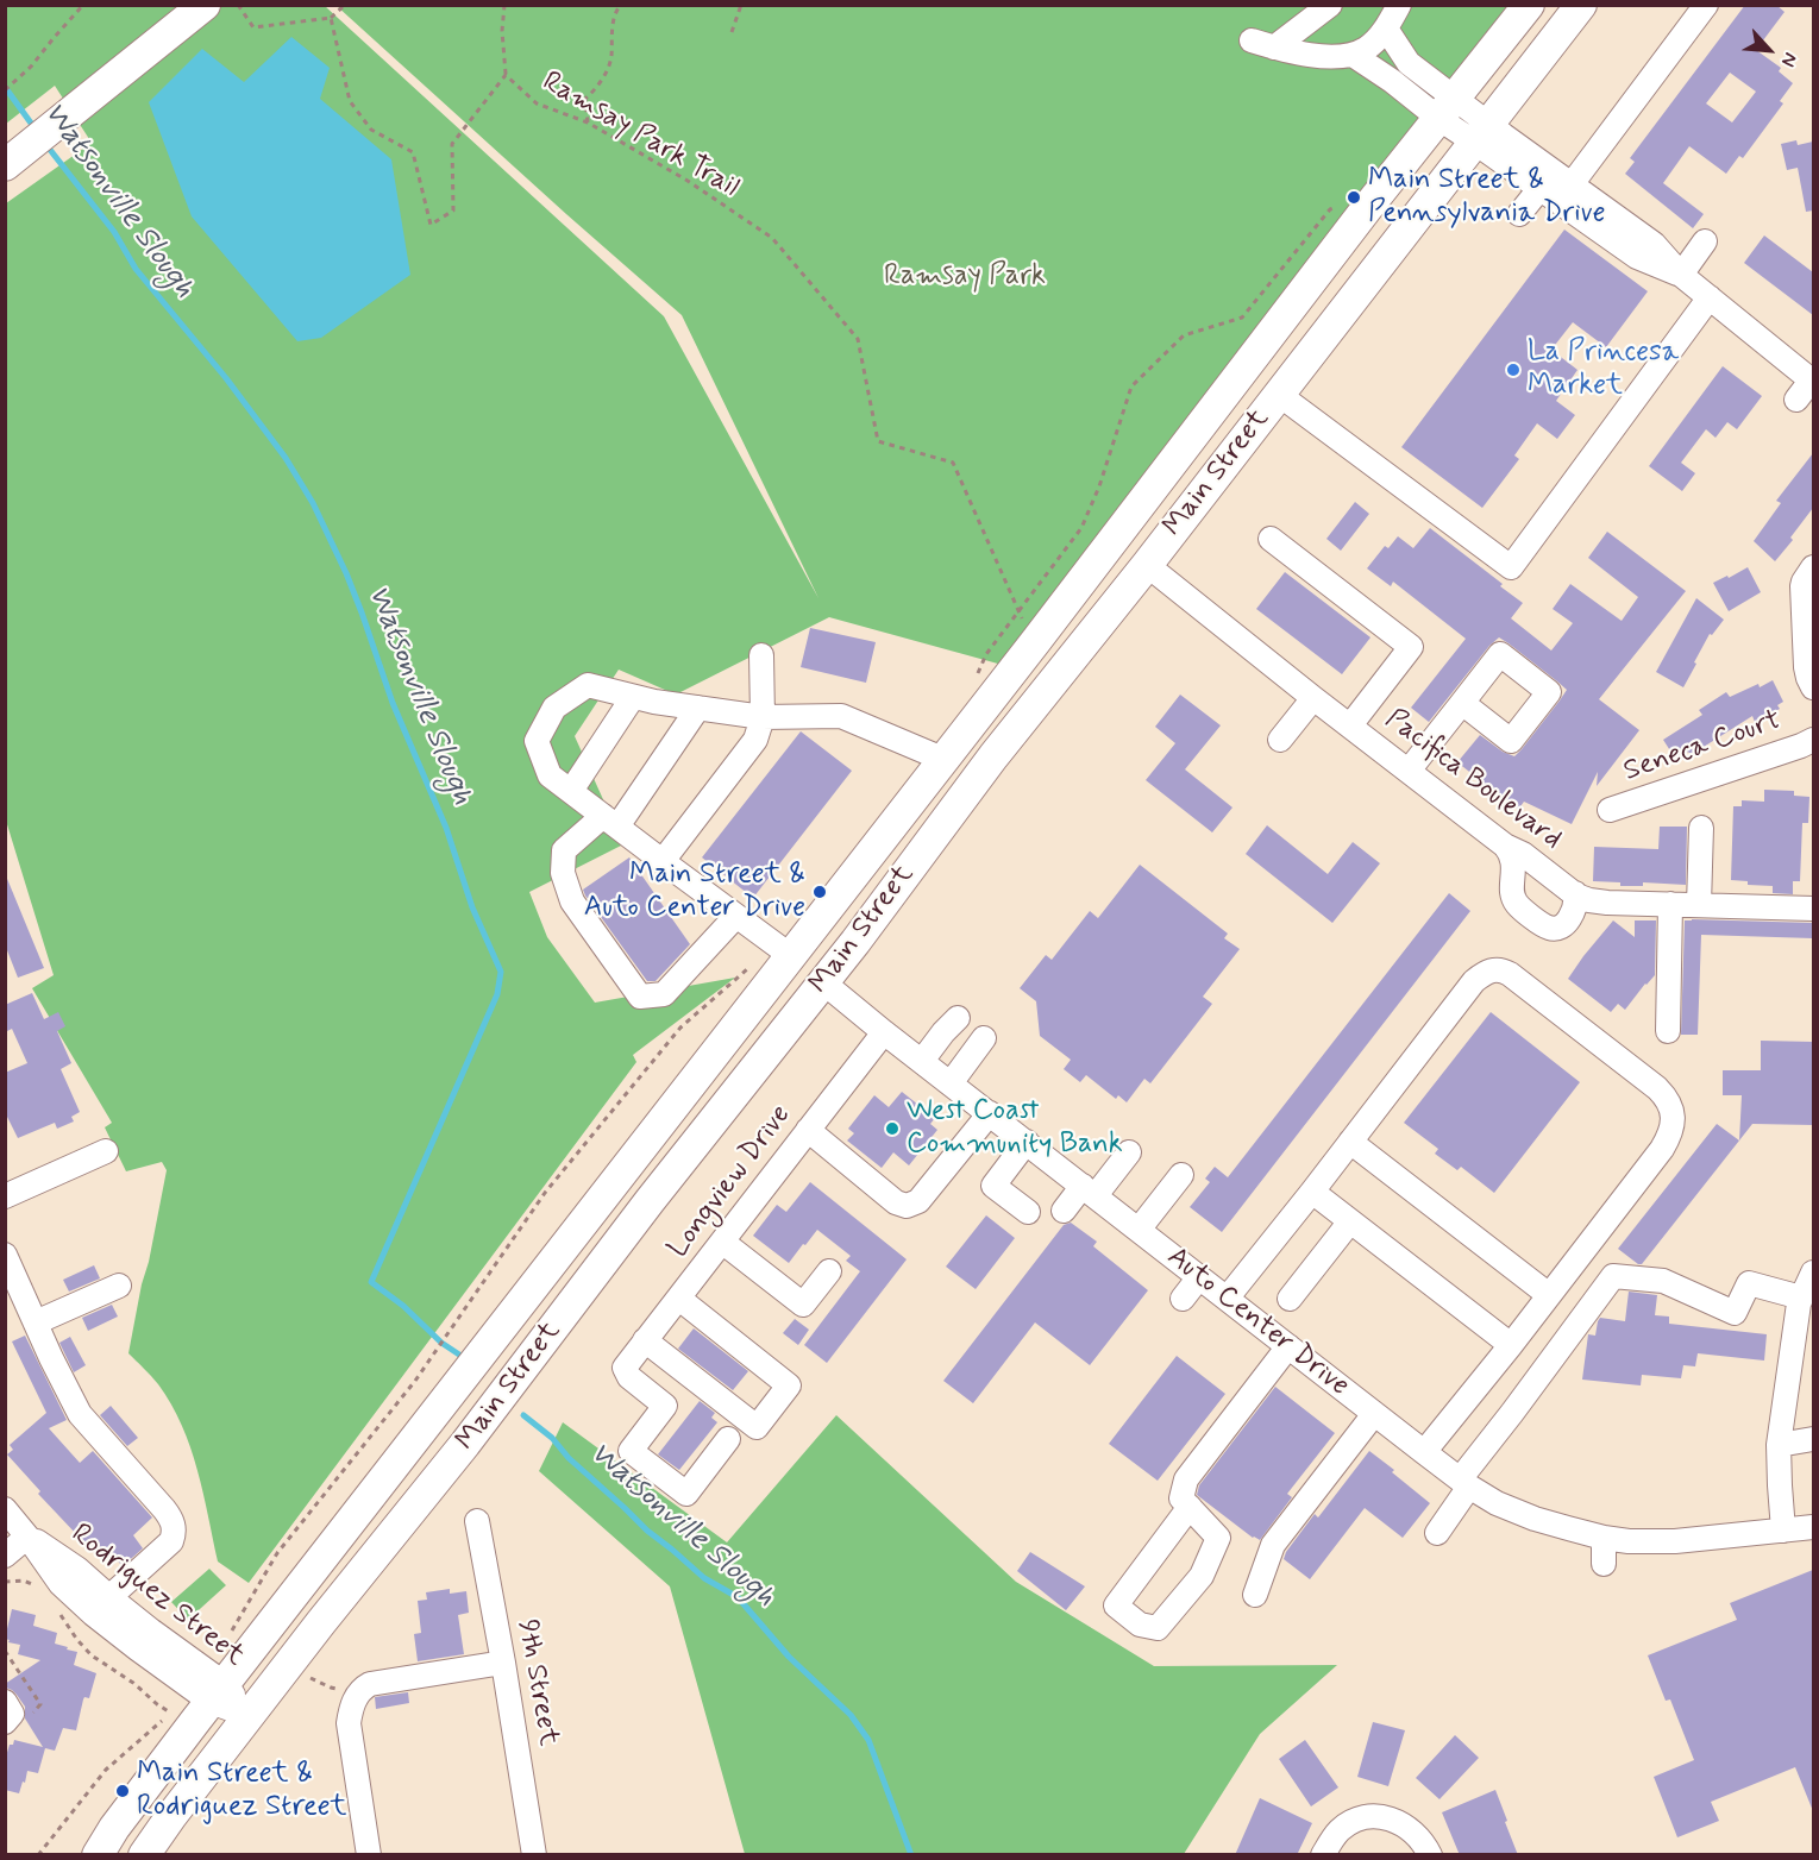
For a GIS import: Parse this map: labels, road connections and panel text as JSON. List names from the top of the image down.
{
  "streets": {
    "main road": ["Main Street", "Auto Center Drive"],
    "street": [
      "Seneca Court",
      "Pacifica Boulevard",
      "Longview Drive",
      "Rodriguez Street",
      "9th Street"
    ],
    "path": ["Ramsay Park Trail"]
  },
  "crossings": [
    ["Ramsay Park Trail", "Main Street"],
    ["Main Street", "Pacifica Boulevard"],
    ["Main Street", "Auto Center Drive"],
    ["Main Street", "Rodriguez Street"],
    ["Longview Drive", "Auto Center Drive"]
  ],
  "water": ["Watsonville Slough"],
  "parks": ["Ramsay Park"],
  "places": [
    "Main Street & Pennsylvania Drive",
    "La Princesa Market",
    "Main Street & Auto Center Drive",
    "West Coast Community Bank",
    "Main Street & Rodriguez Street"
  ],
  "north": "bottom right"
}
